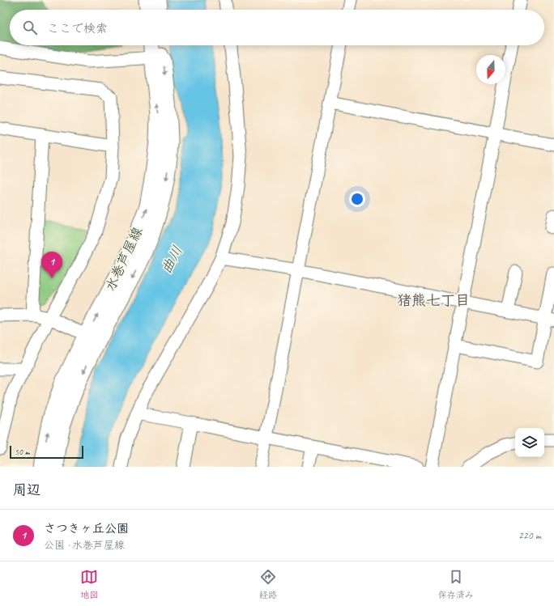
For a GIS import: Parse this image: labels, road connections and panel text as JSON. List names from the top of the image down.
{
  "streets": {
    "main road": ["水巻芦屋線"]
  },
  "districts": ["猪熊七丁目"],
  "water": ["曲川"],
  "scale_bar": "50 m",
  "north": "bottom",
  "page": {
    "search": "ここで検索",
    "pins": "1",
    "scale": "50 m",
    "heading": "周辺",
    "list": [
      {
        "mark": "1",
        "name": "さつきヶ丘公園",
        "note": "公園 · 水巻芦屋線",
        "value": "220 m"
      }
    ],
    "nav": ["地図", "経路", "保存済み"]
  }
}
